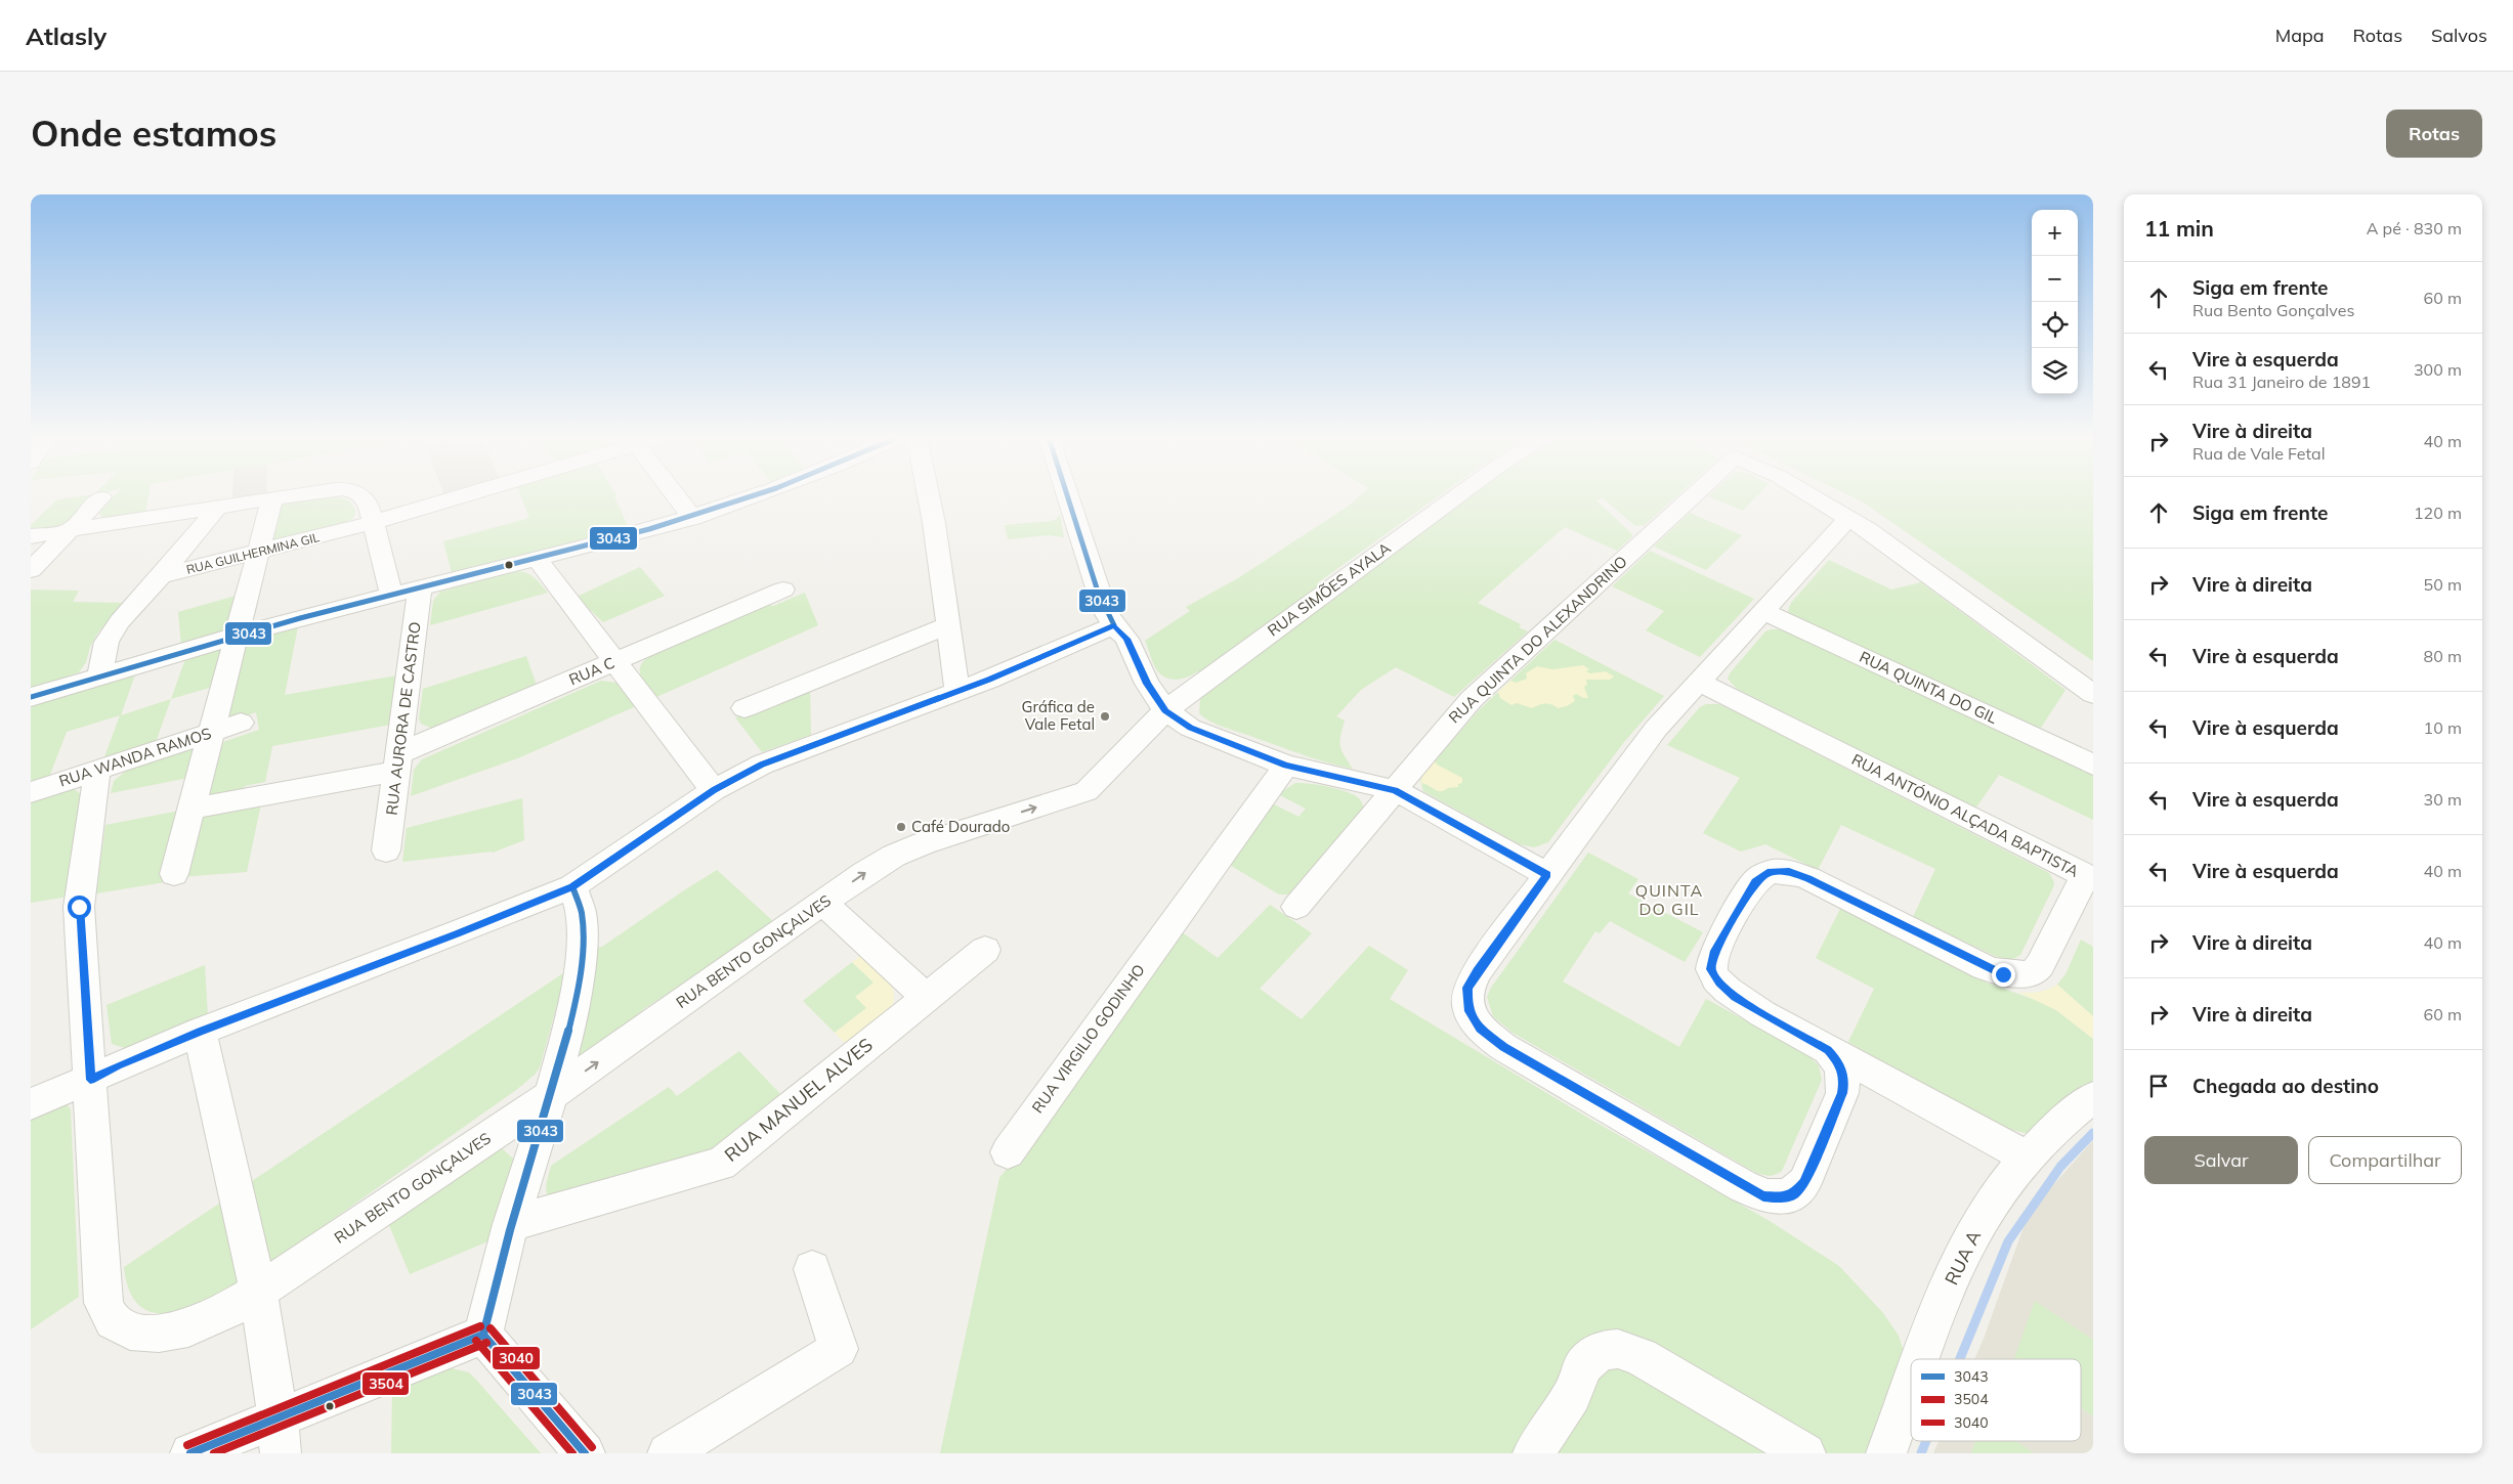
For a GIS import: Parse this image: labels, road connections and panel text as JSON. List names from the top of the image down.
{
  "streets": {
    "street": [
      "RUA GUILHERMINA GIL",
      "RUA SIMÕES AYALA",
      "RUA QUINTA DO ALEXANDRINO",
      "RUA C",
      "RUA QUINTA DO GIL",
      "RUA AURORA DE CASTRO",
      "RUA WANDA RAMOS",
      "RUA ANTÓNIO ALÇADA BAPTISTA",
      "RUA BENTO GONÇALVES",
      "RUA VIRGILIO GODINHO",
      "RUA MANUEL ALVES",
      "RUA A"
    ]
  },
  "crossings": [
    ["RUA SIMÕES AYALA", "RUA BENTO GONÇALVES"],
    ["RUA QUINTA DO ALEXANDRINO", "RUA ANTÓNIO ALÇADA BAPTISTA"],
    ["RUA C", "RUA AURORA DE CASTRO"],
    ["RUA QUINTA DO GIL", "RUA ANTÓNIO ALÇADA BAPTISTA"],
    ["RUA WANDA RAMOS", "RUA BENTO GONÇALVES"]
  ],
  "districts": ["QUINTA DO GIL"],
  "places": ["Gráfica de Vale Fetal", "Café Dourado"],
  "lines": ["transit line 3043", "transit line 3040", "transit line 3504"],
  "legend": ["3043", "3504", "3040"],
  "page": {
    "header": "Atlasly",
    "nav": ["Mapa", "Rotas", "Salvos"],
    "buttons": [
      "Rotas",
      ["Salvar", "Compartilhar"]
    ],
    "title": "Onde estamos",
    "heading": ["11 min", "A pé · 830 m"],
    "map_buttons": ["+", "−"],
    "list": [
      ["Siga em frente", "Rua Bento Gonçalves", "60 m"],
      ["Vire à esquerda", "Rua 31 Janeiro de 1891", "300 m"],
      ["Vire à direita", "Rua de Vale Fetal", "40 m"],
      ["Siga em frente", "120 m"],
      ["Vire à direita", "50 m"],
      ["Vire à esquerda", "80 m"],
      ["Vire à esquerda", "10 m"],
      ["Vire à esquerda", "30 m"],
      ["Vire à esquerda", "40 m"],
      ["Vire à direita", "40 m"],
      ["Vire à direita", "60 m"],
      "Chegada ao destino"
    ]
  }
}
